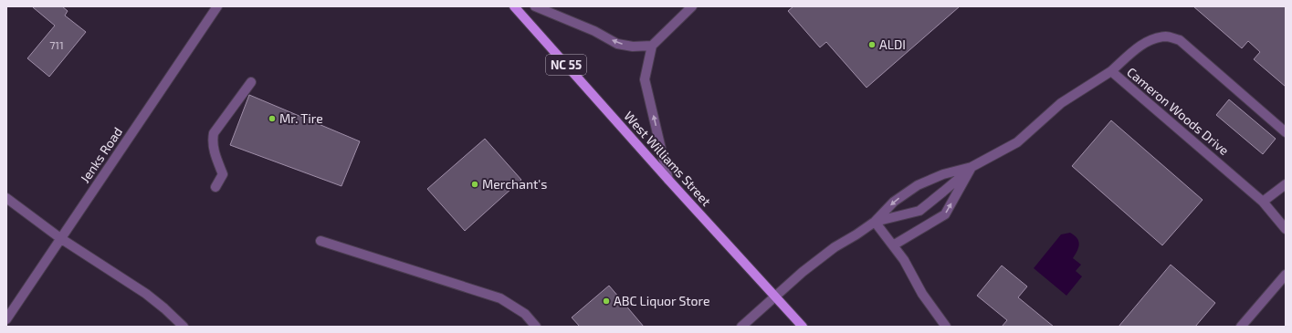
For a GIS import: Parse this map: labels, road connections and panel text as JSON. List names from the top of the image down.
{
  "streets": {
    "main road": ["NC 55", "West Williams Street"],
    "street": ["Cameron Woods Drive", "Jenks Road"]
  },
  "crossings": [
    ["Cameron Woods Drive", "West Williams Street"]
  ],
  "places": [
    "ALDI",
    "Mr. Tire",
    "Merchant's",
    "ABC Liquor Store"
  ],
  "house_numbers": ["711"]
}
